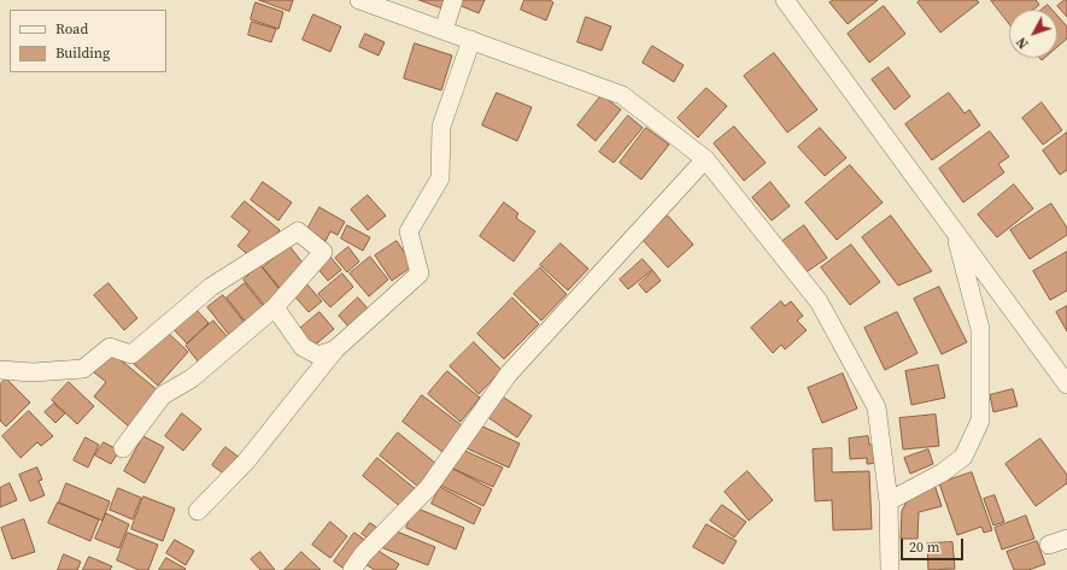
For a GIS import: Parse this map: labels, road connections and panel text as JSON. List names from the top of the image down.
{
  "legend": ["Road", "Building"],
  "scale_bar": "20 m",
  "north": "bottom left"
}
